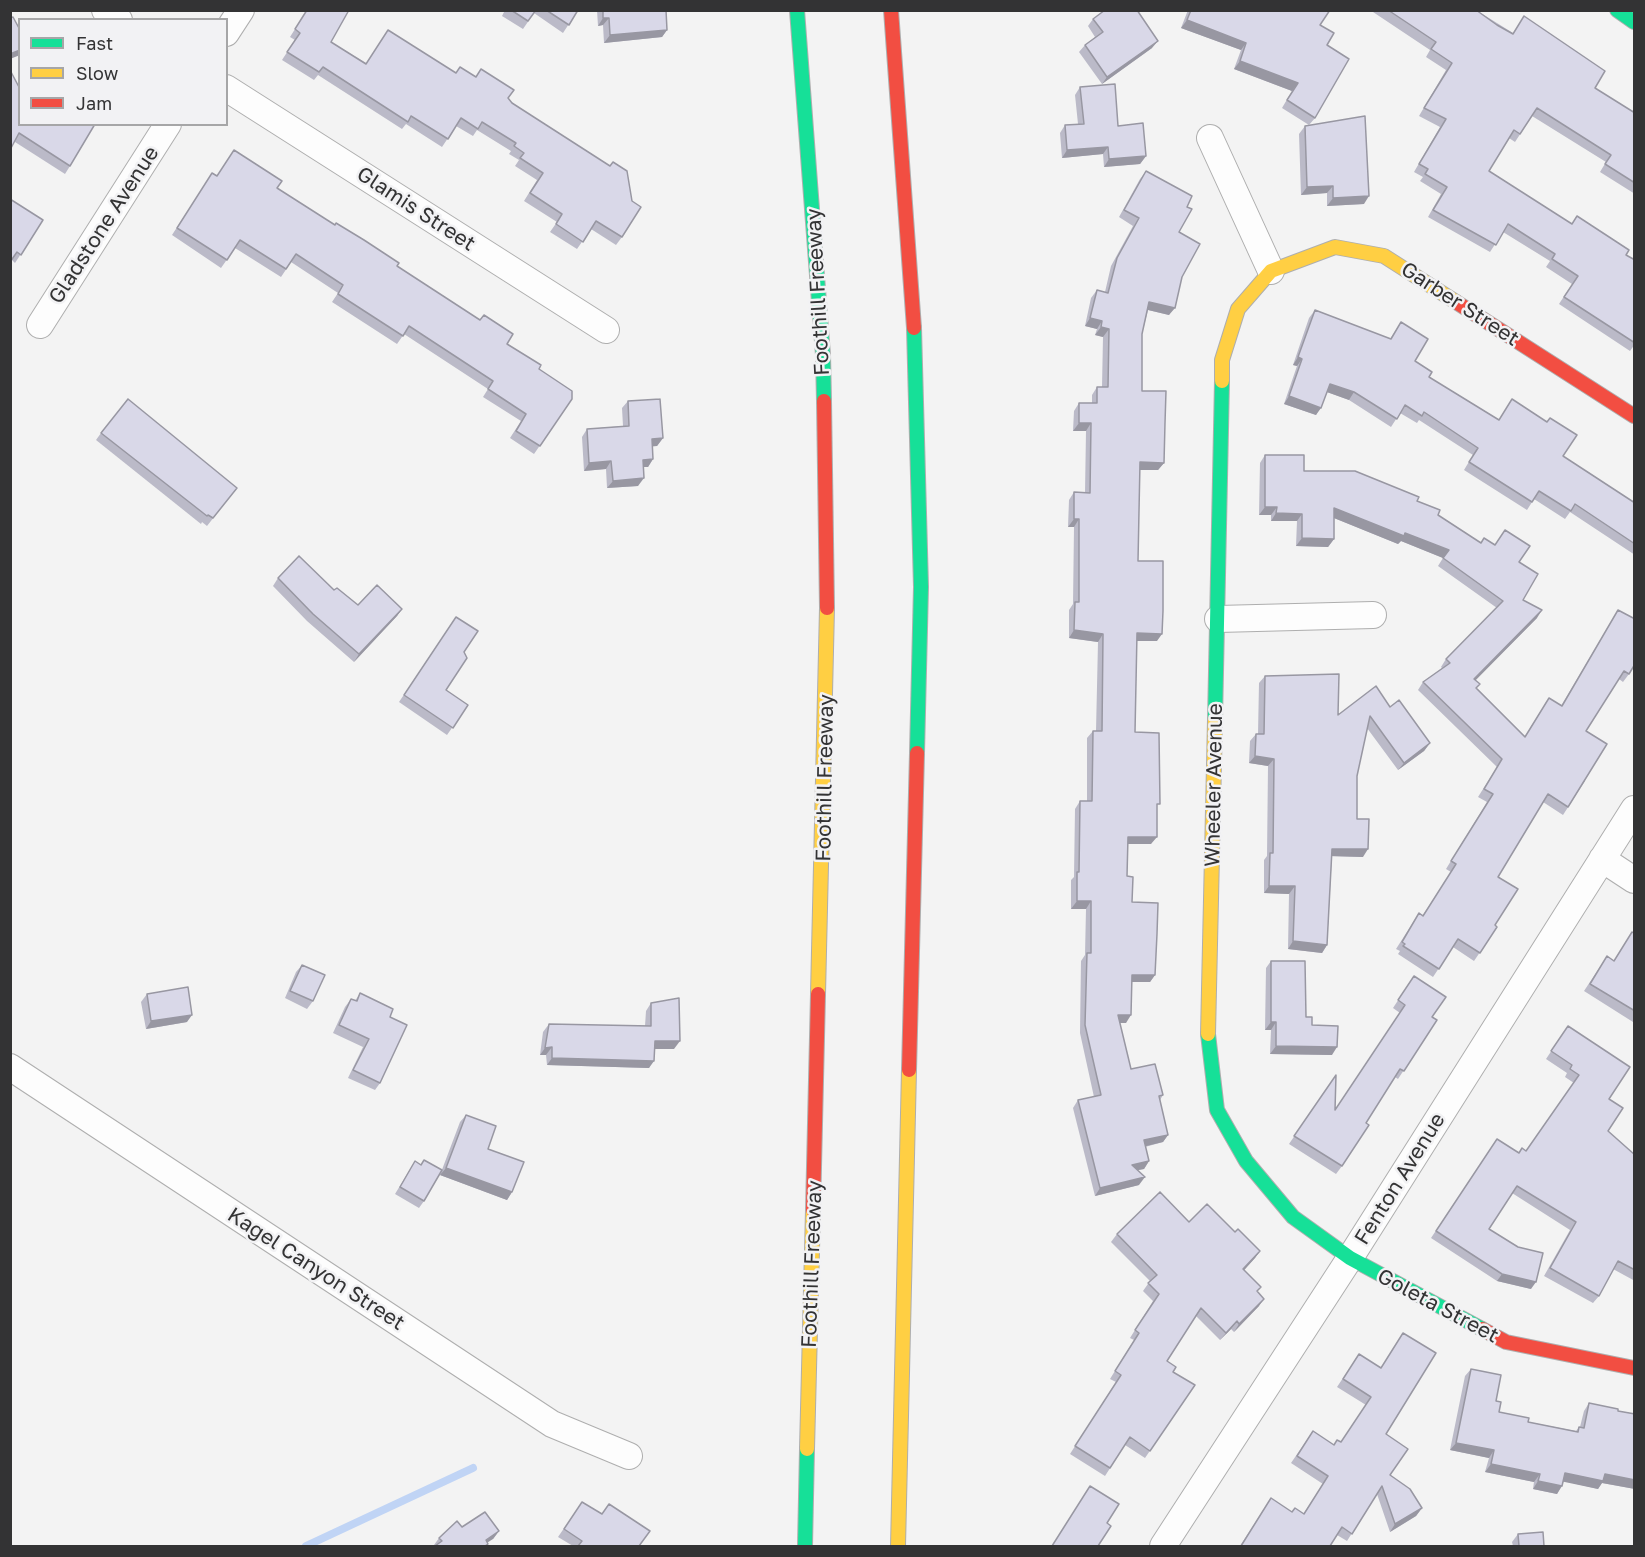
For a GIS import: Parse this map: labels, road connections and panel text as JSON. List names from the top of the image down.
{
  "streets": {
    "main road": [
      "Foothill Freeway",
      "Garber Street",
      "Wheeler Avenue",
      "Goleta Street"
    ],
    "street": [
      "Glamis Street",
      "Gladstone Avenue",
      "Fenton Avenue",
      "Kagel Canyon Street"
    ]
  },
  "crossings": [
    ["Garber Street", "Wheeler Avenue"],
    ["Wheeler Avenue", "Fenton Avenue"],
    ["Wheeler Avenue", "Goleta Street"],
    ["Fenton Avenue", "Goleta Street"]
  ],
  "legend": ["Fast", "Slow", "Jam"]
}
